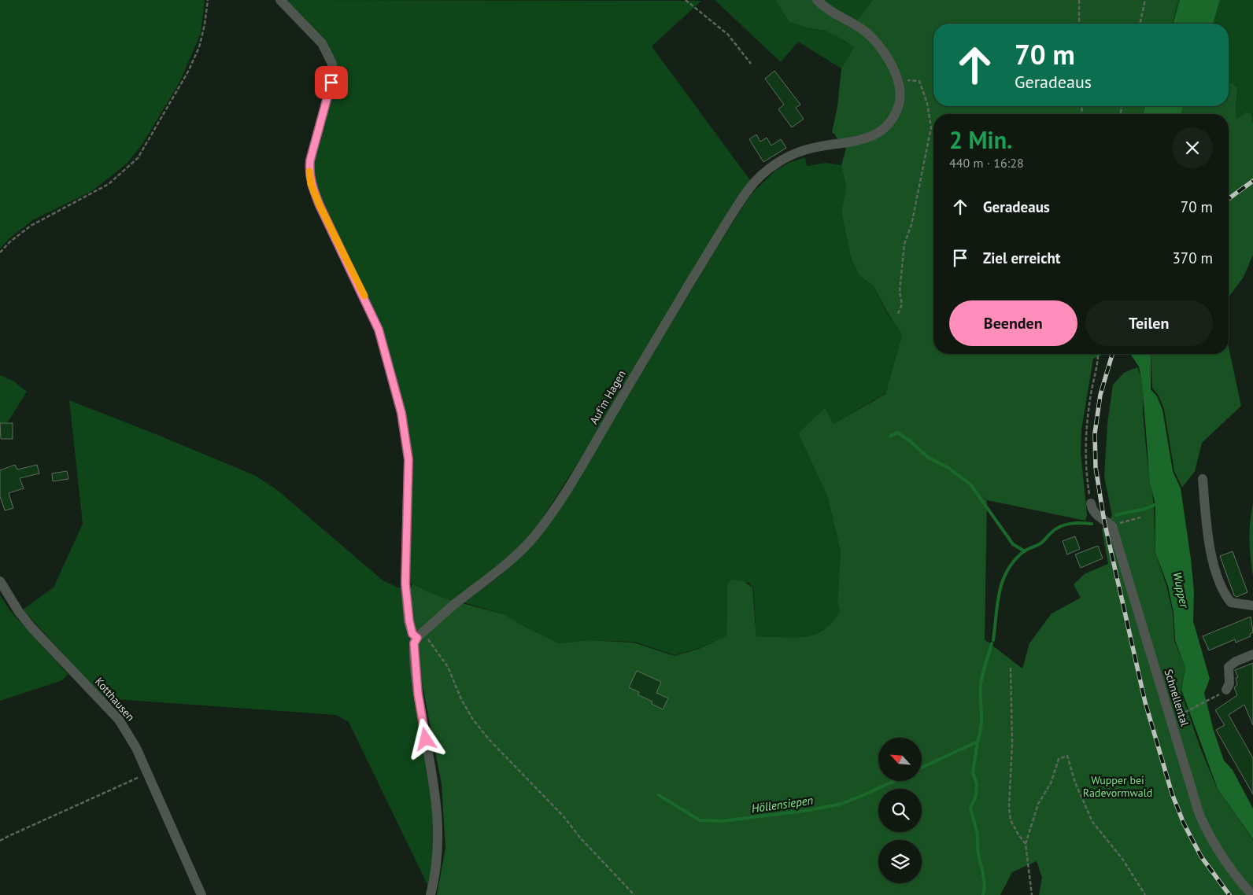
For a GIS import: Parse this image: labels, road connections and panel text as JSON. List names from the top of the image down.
{
  "streets": {
    "street": ["Auf'm Hagen", "Schnellental", "Kotthausen"]
  },
  "water": ["Wupper", "Höllensiepen"],
  "parks": ["Wupper bei Radevormwald"],
  "north": "top left",
  "page": {
    "turn": ["70 m", "Geradeaus"],
    "heading": ["2 Min.", "440 m · 16:28"],
    "list": [
      {
        "name": "Geradeaus",
        "value": "70 m"
      },
      {
        "name": "Ziel erreicht",
        "value": "370 m"
      }
    ],
    "buttons": ["Beenden", "Teilen"]
  }
}
